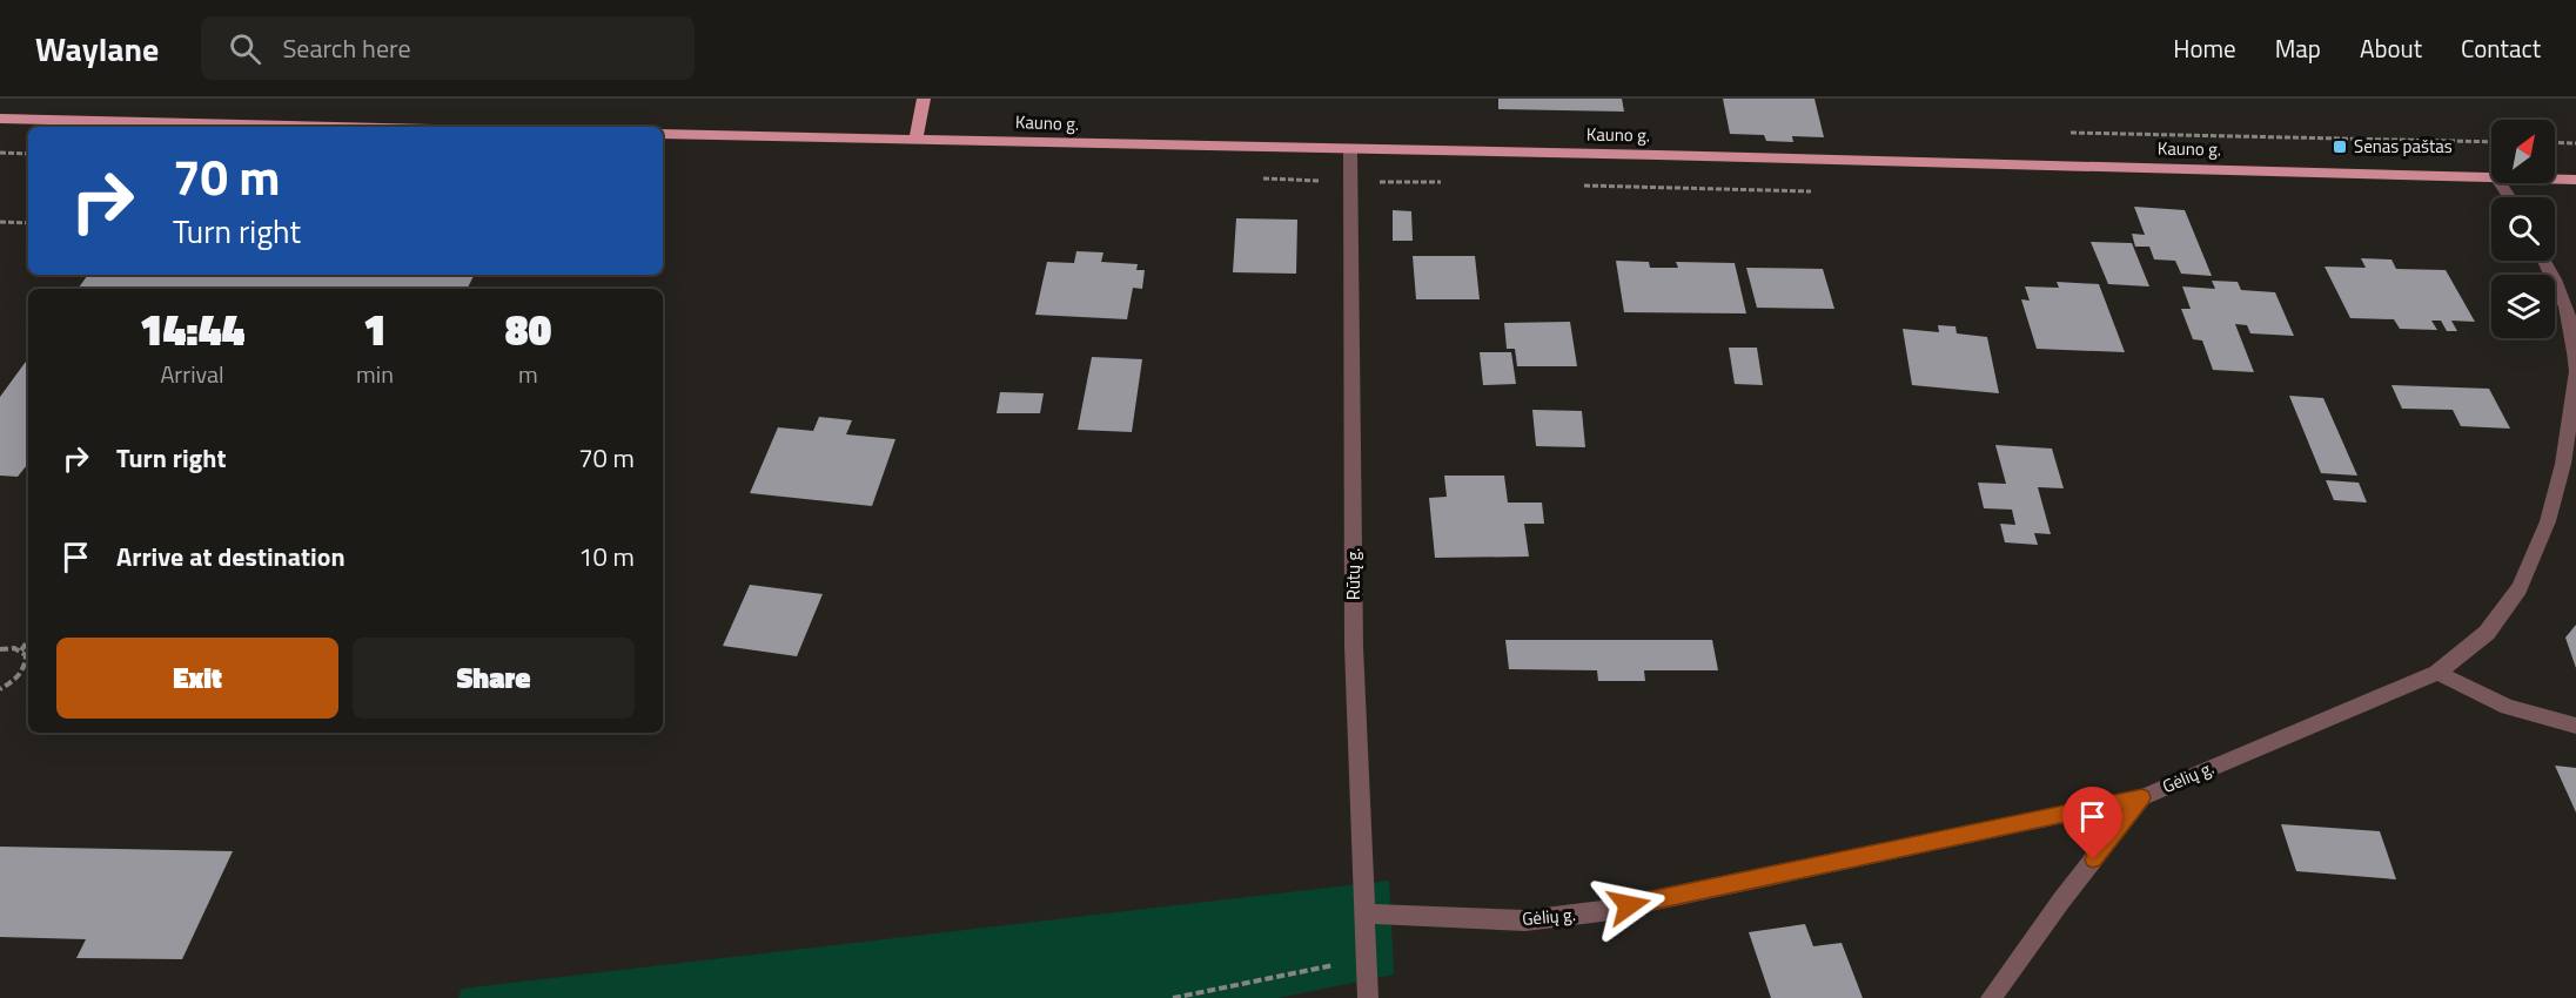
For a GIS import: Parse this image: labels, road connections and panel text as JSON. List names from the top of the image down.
{
  "streets": {
    "main road": ["Kauno g."],
    "street": ["Rūtų g.", "Gėlių g."]
  },
  "crossings": [
    ["Kauno g.", "Rūtų g."],
    ["Rūtų g.", "Gėlių g."]
  ],
  "places": {
    "transit": ["Senas paštas"]
  },
  "north": "top right",
  "page": {
    "header": "Waylane",
    "search": "Search here",
    "nav": [
      "Home",
      "Map",
      "About",
      "Contact"
    ],
    "turn": ["70 m", "Turn right"],
    "eta": [
      "14:44",
      "Arrival",
      "1",
      "min",
      "80",
      "m"
    ],
    "list": [
      {
        "name": "Turn right",
        "value": "70 m"
      },
      {
        "name": "Arrive at destination",
        "value": "10 m"
      }
    ],
    "buttons": ["Exit", "Share"]
  }
}
